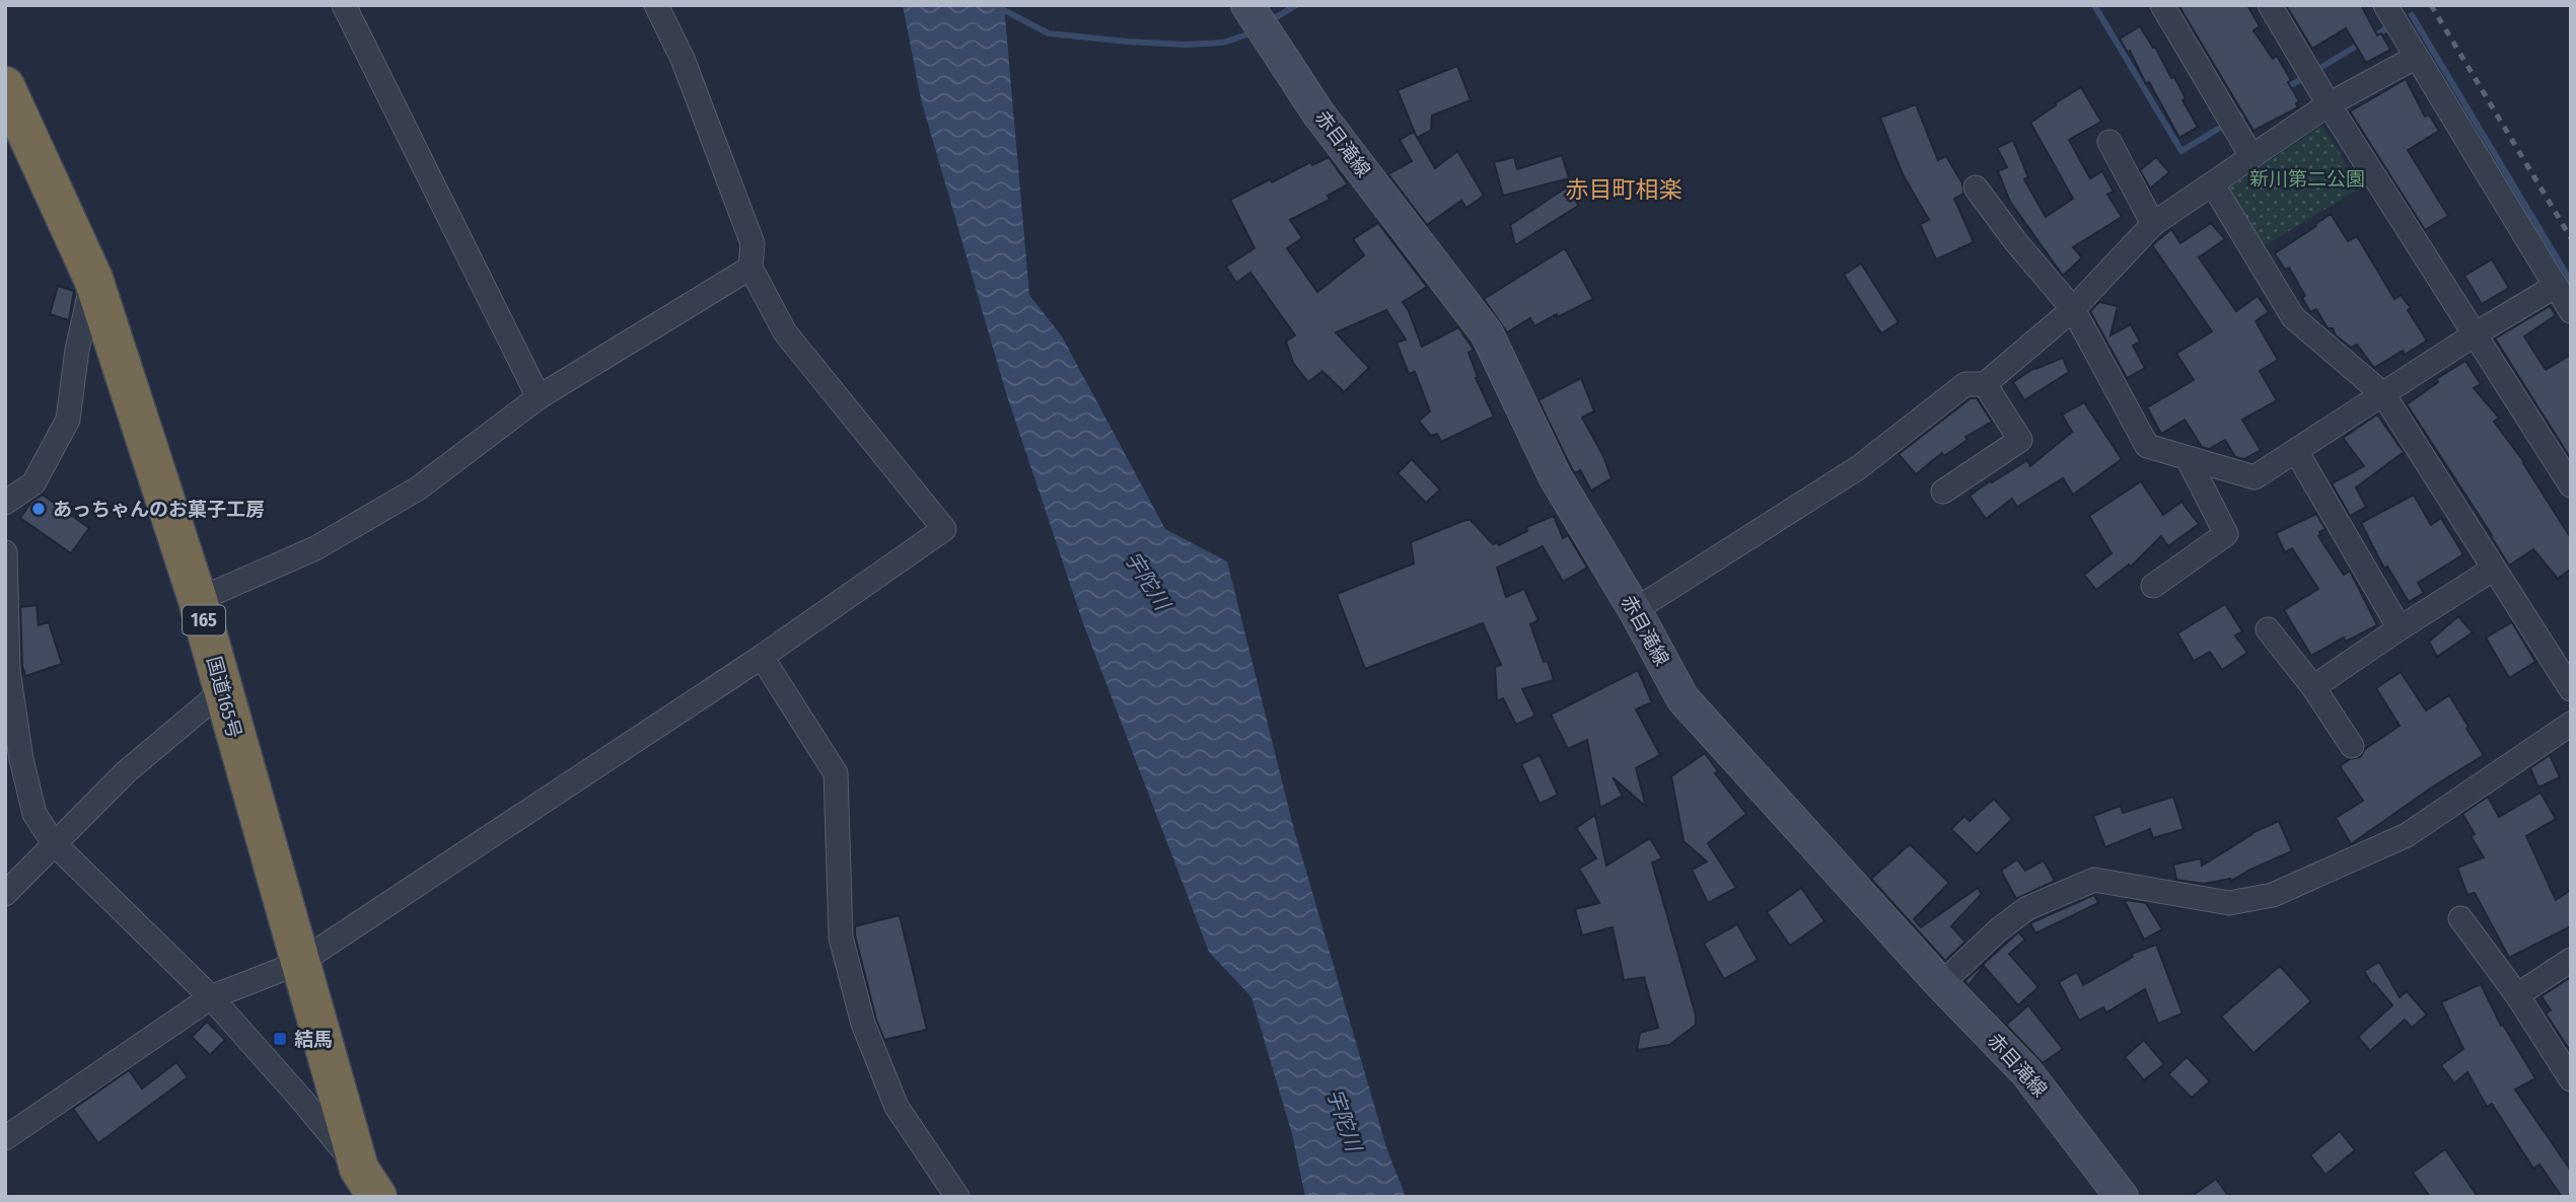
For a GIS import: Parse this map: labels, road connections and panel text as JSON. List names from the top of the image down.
{
  "streets": {
    "highway": ["165", "国道165号"],
    "main road": ["赤目滝線"]
  },
  "districts": ["赤目町相楽"],
  "water": ["宇陀川"],
  "parks": ["新川第二公園"],
  "places": {
    "other": ["あっちゃんのお菓子工房"],
    "transit": ["結馬"]
  }
}
